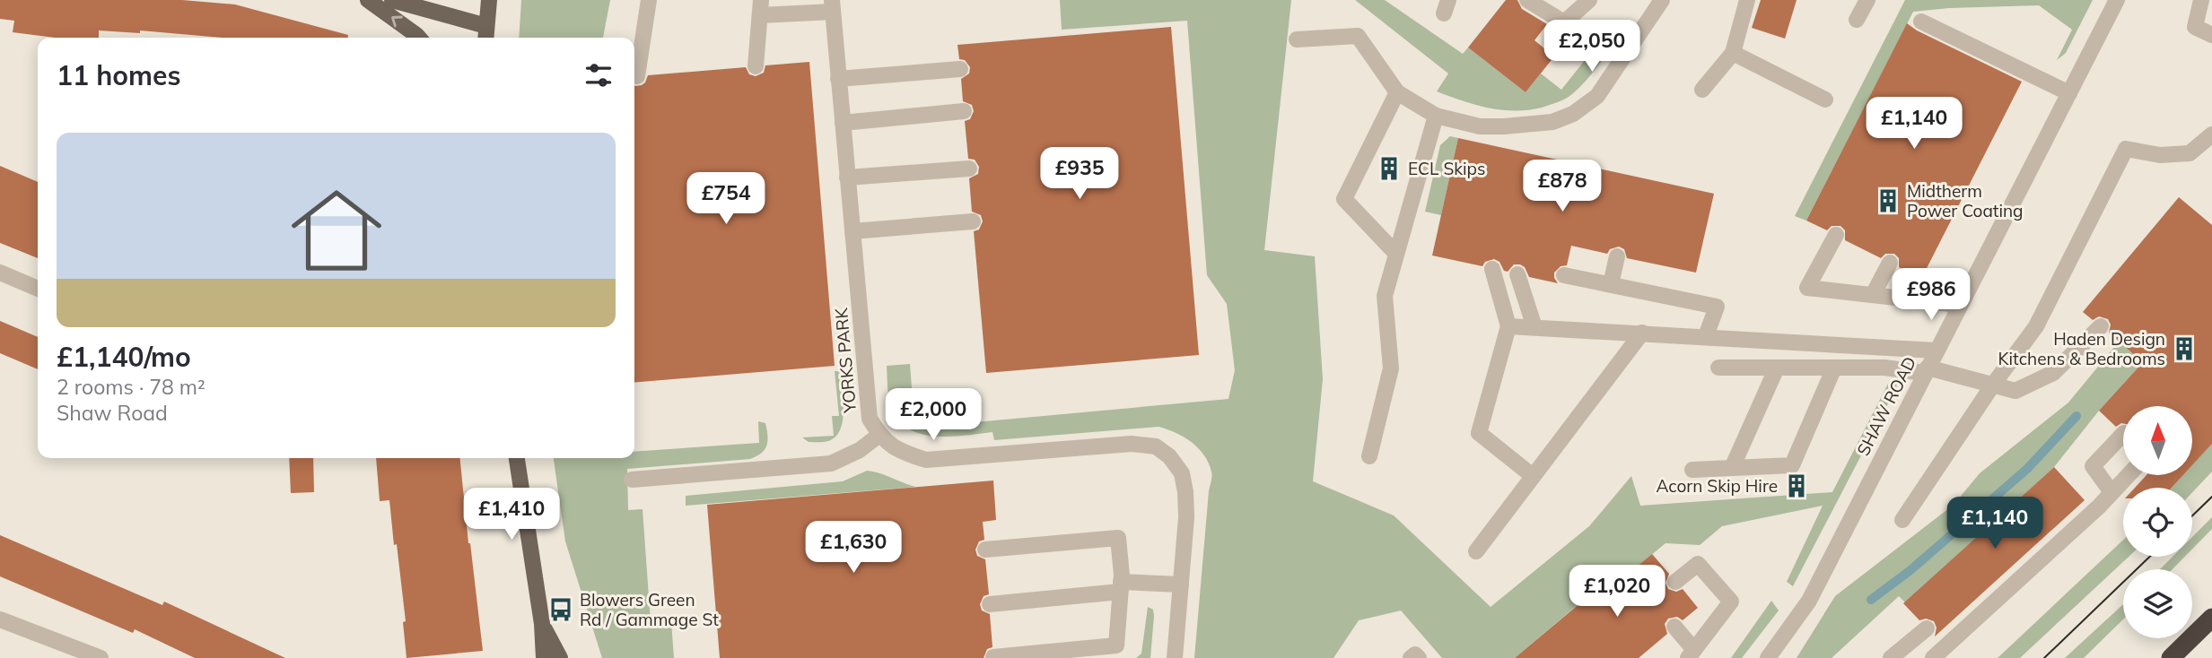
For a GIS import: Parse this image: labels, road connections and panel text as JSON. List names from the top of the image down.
{
  "streets": {
    "street": ["YORKS PARK", "SHAW ROAD"]
  },
  "places": {
    "building": [
      "ECL Skips",
      "Midtherm Power Coating",
      "Haden Design Kitchens & Bedrooms",
      "Acorn Skip Hire"
    ],
    "bus stop": ["Blowers Green Rd / Gammage St"]
  },
  "north": "top",
  "page": {
    "price": [
      "£2,050",
      "£1,140",
      "£935",
      "£878",
      "£754",
      "£986",
      "£2,000",
      "£1,410",
      "£1,140",
      "£1,630",
      "£1,020"
    ],
    "heading": "11 homes",
    "list": [
      {
        "name": "£1,140/mo",
        "note": "2 rooms · 78 m² · Shaw Road"
      }
    ]
  }
}
